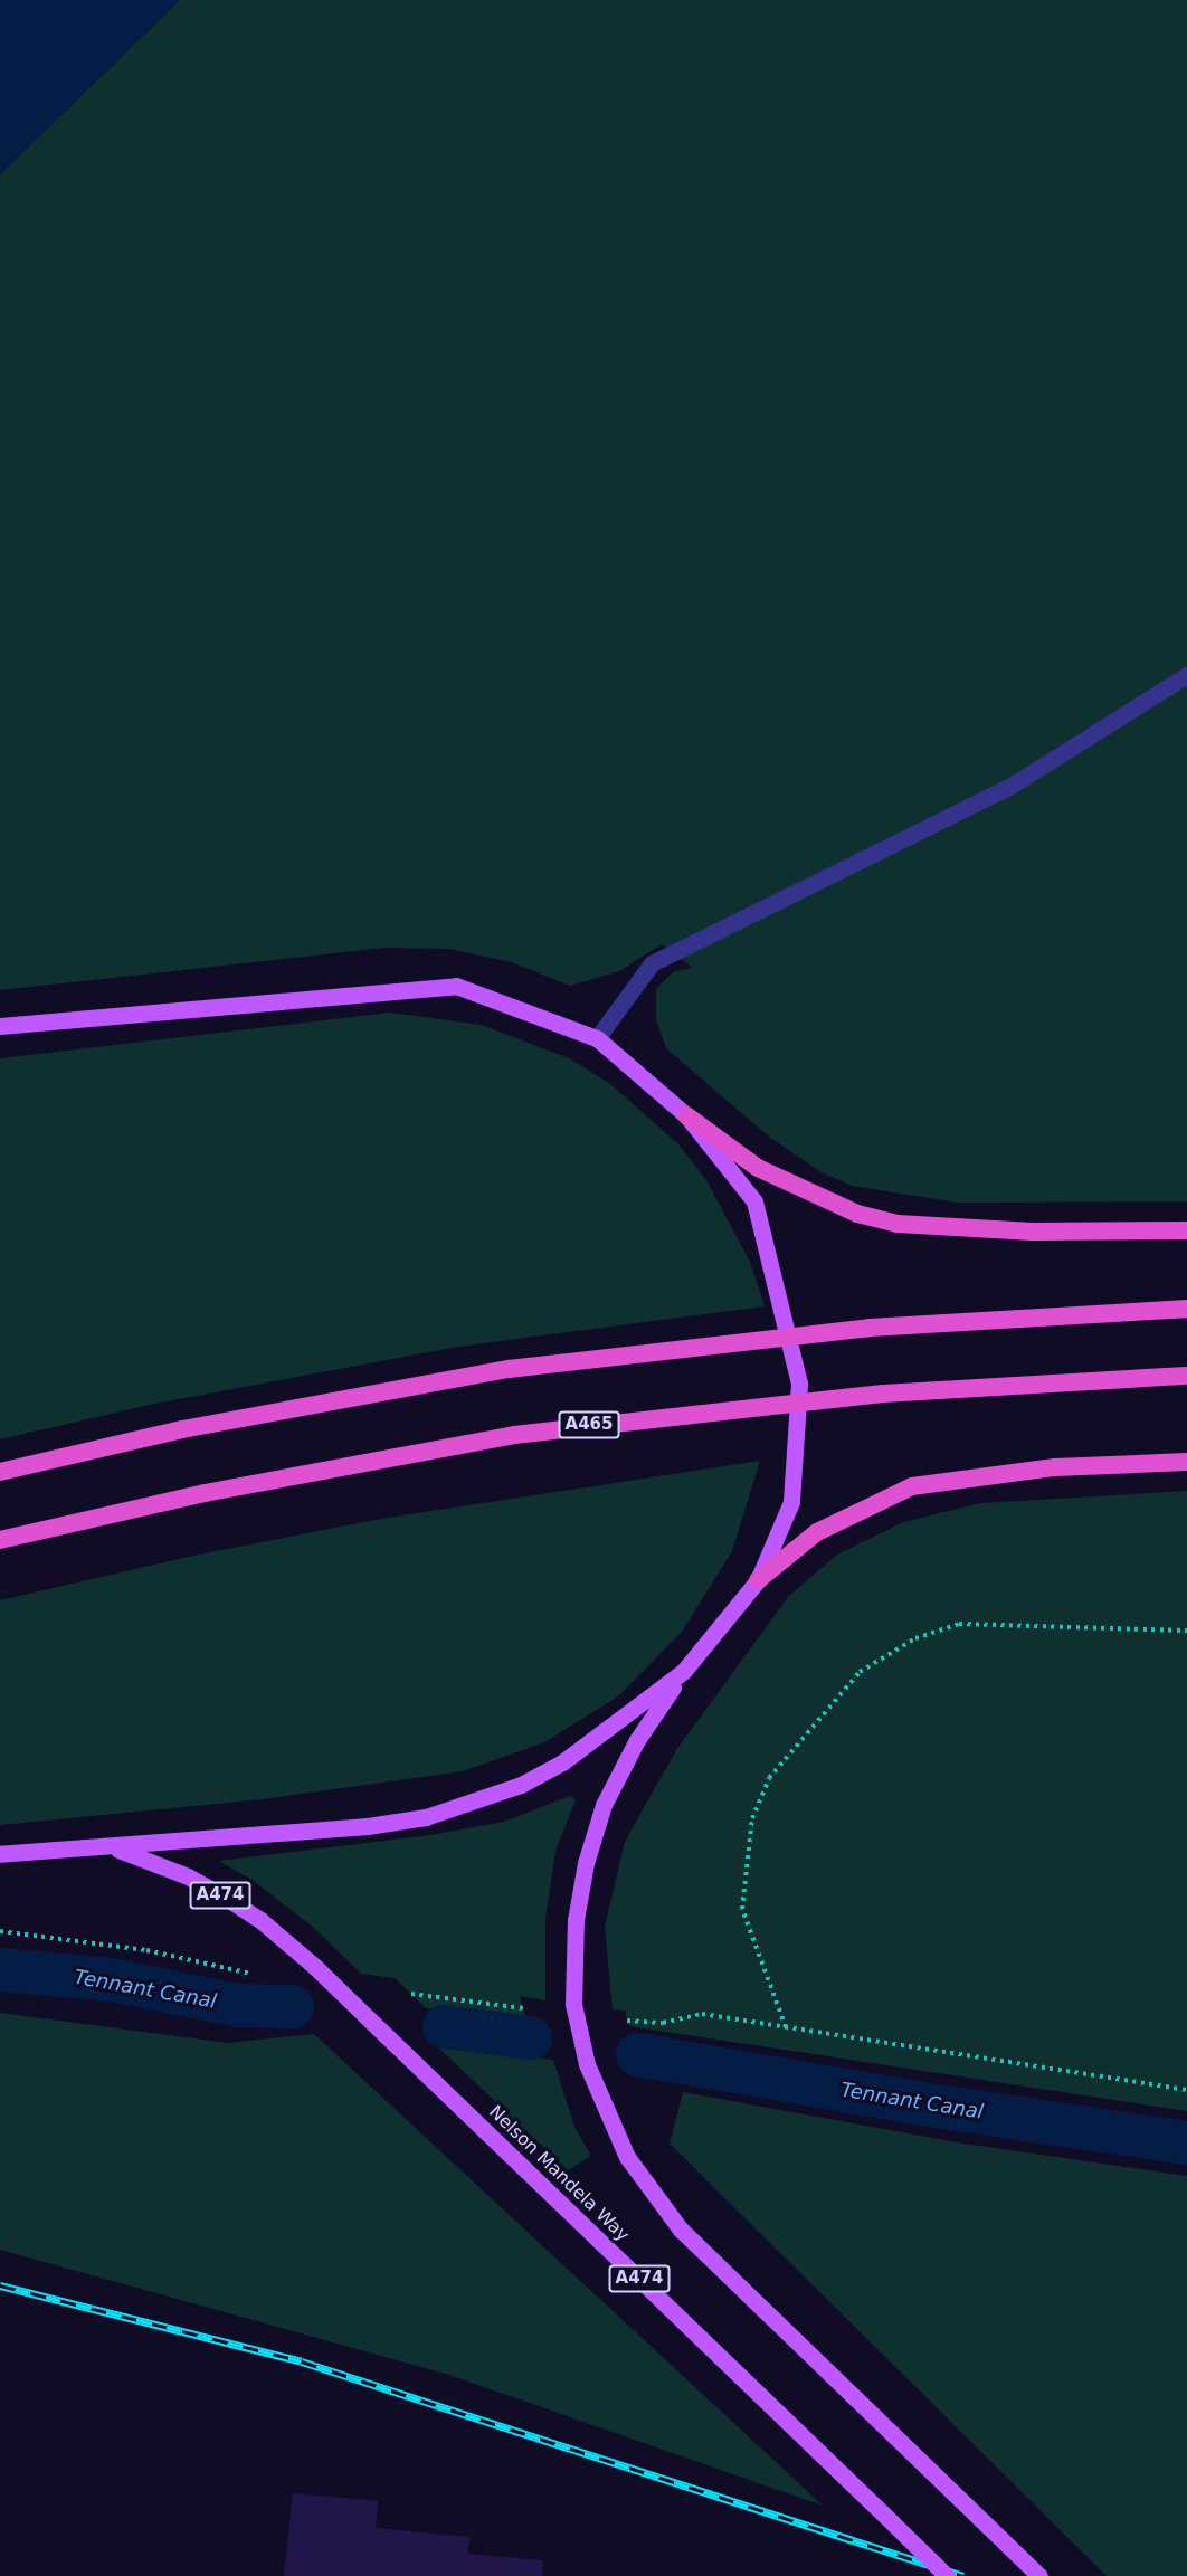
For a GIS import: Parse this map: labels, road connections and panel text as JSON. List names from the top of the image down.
{
  "streets": {
    "highway": ["A465"],
    "main road": ["A474", "Nelson Mandela Way"]
  },
  "water": ["Tennant Canal"]
}
